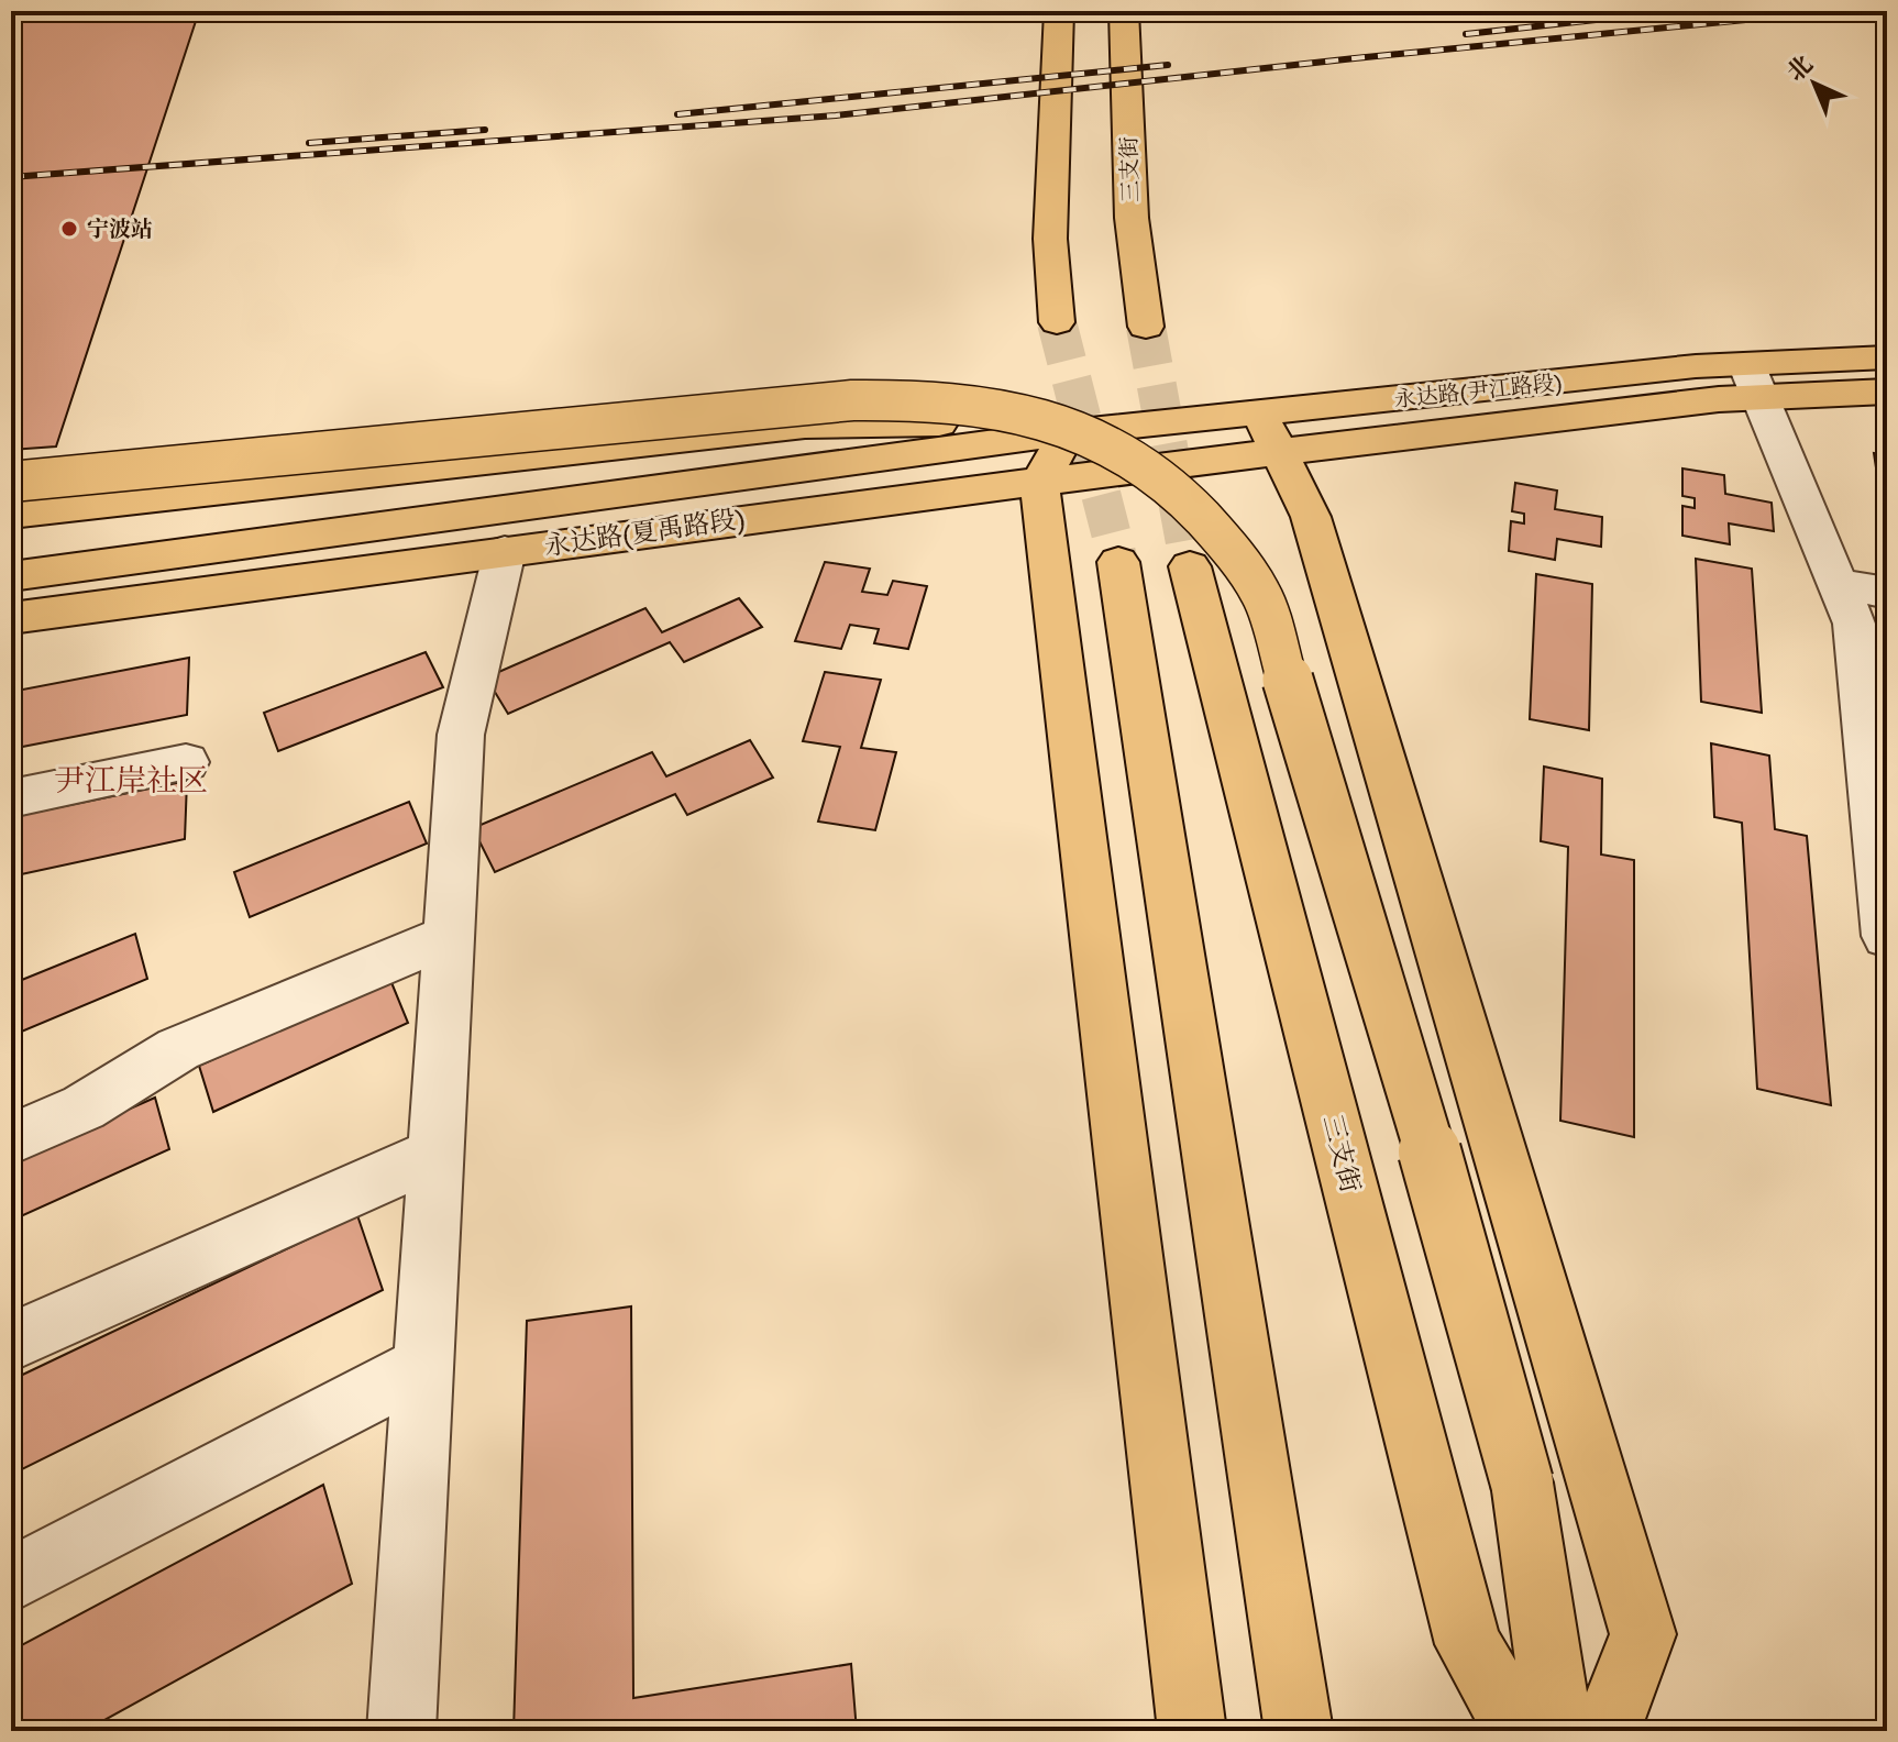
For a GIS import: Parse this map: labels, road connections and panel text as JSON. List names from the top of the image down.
{
  "streets": {
    "main road": ["三支街", "永达路(尹江路段)", "永达路(夏禹路段)"]
  },
  "crossings": [
    ["永达路(尹江路段)", "永达路(夏禹路段)"]
  ],
  "districts": ["尹江岸社区"],
  "places": ["宁波站"],
  "north": "top left"
}
